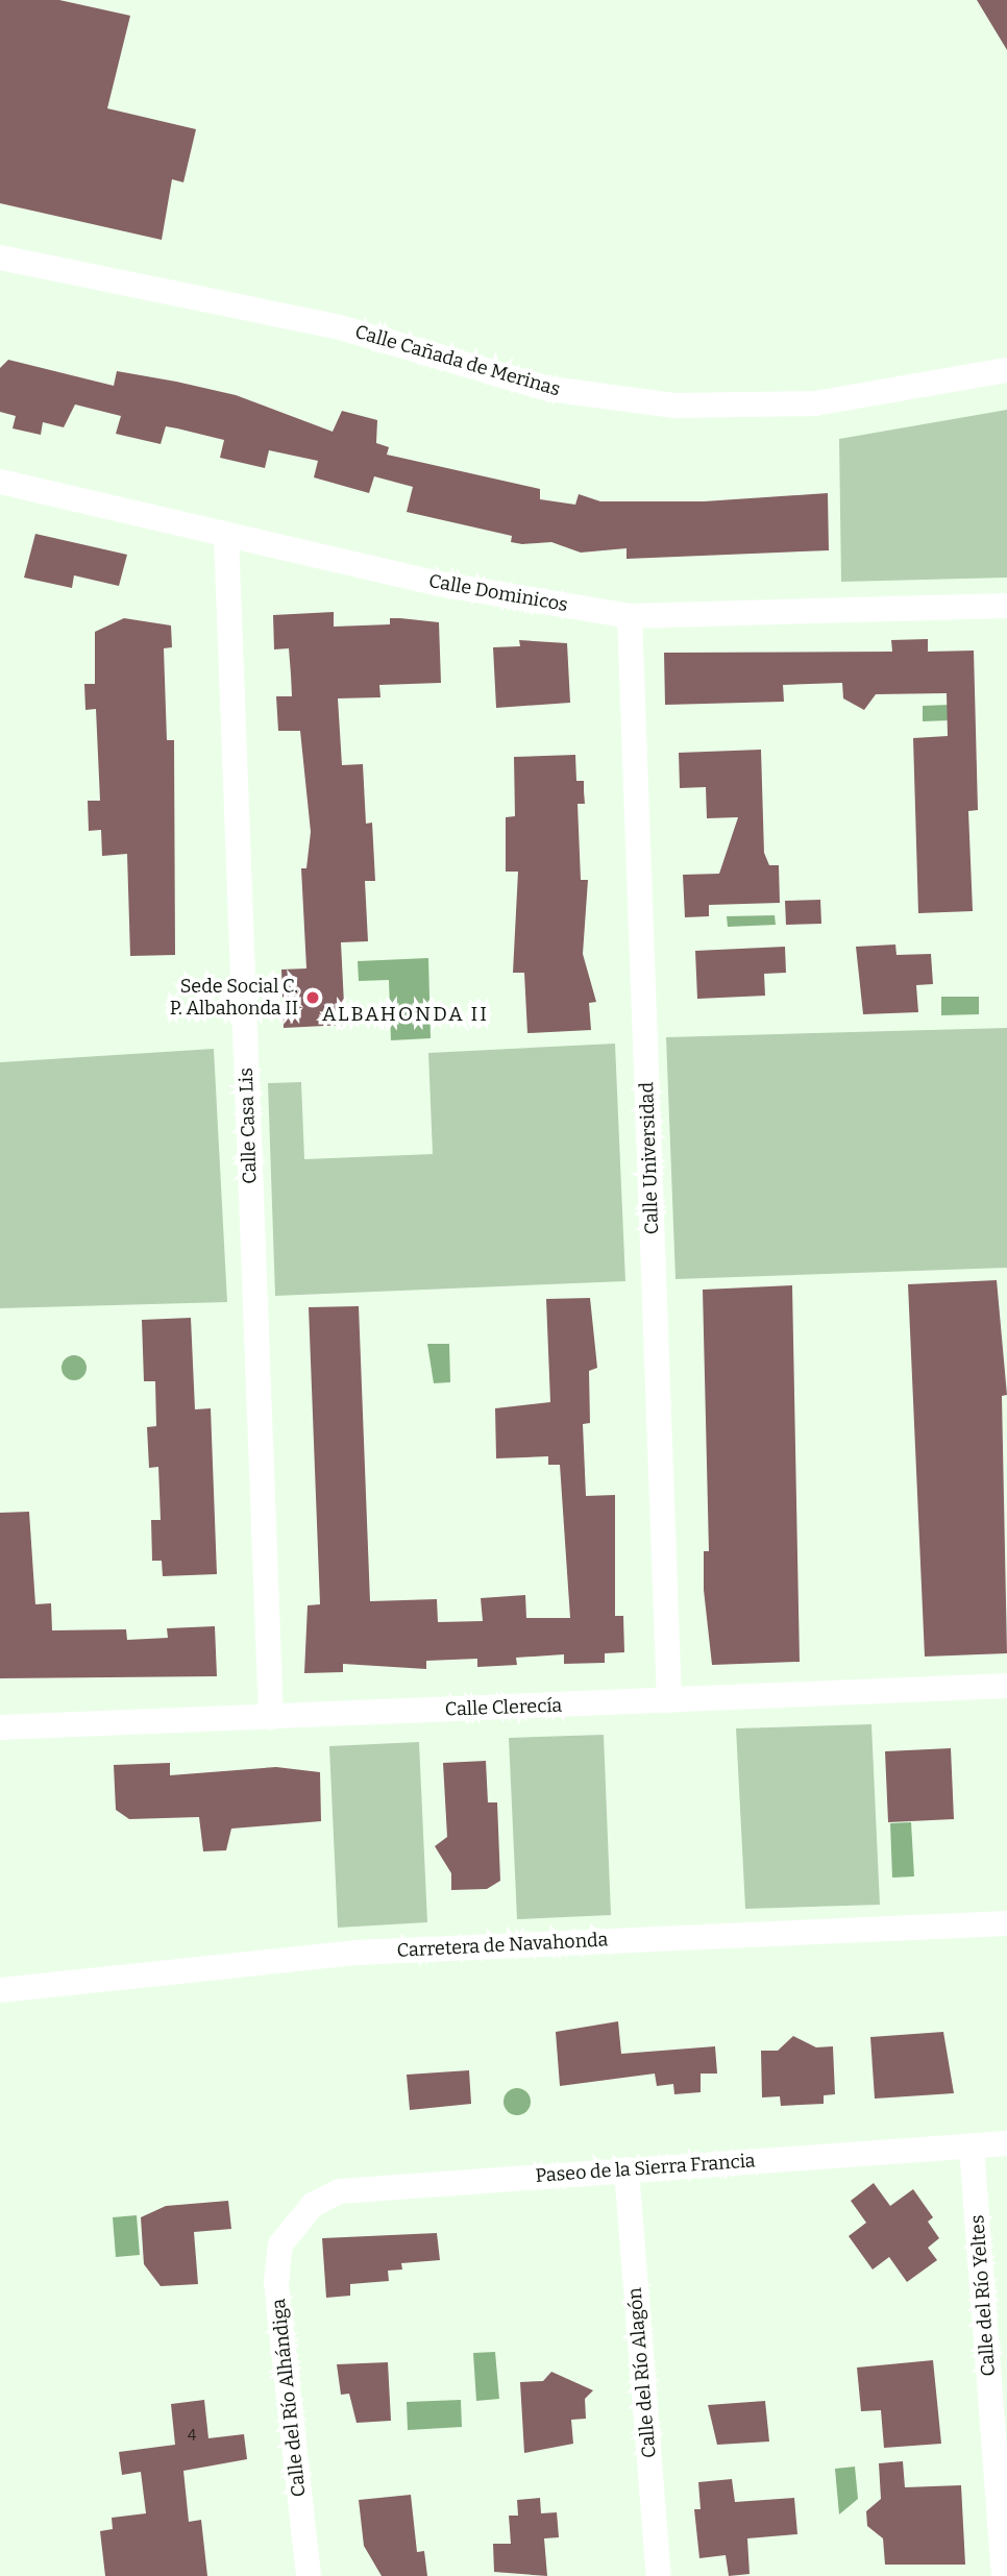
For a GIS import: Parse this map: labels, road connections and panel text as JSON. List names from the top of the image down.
{
  "streets": {
    "street": [
      "Calle Cañada de Merinas",
      "Calle Dominicos",
      "Calle Casa Lis",
      "Calle Universidad",
      "Calle Clerecía",
      "Carretera de Navahonda",
      "Paseo de la Sierra Francia",
      "Calle del Río Yeltes",
      "Calle del Río Alagón",
      "Calle del Río Alhándiga"
    ]
  },
  "crossings": [
    ["Calle Dominicos", "Calle Casa Lis"],
    ["Calle Dominicos", "Calle Universidad"],
    ["Calle Casa Lis", "Calle Clerecía"],
    ["Calle Universidad", "Calle Clerecía"],
    ["Paseo de la Sierra Francia", "Calle del Río Yeltes"],
    ["Paseo de la Sierra Francia", "Calle del Río Alagón"],
    ["Paseo de la Sierra Francia", "Calle del Río Alhándiga"]
  ],
  "districts": ["ALBAHONDA II"],
  "places": ["Sede Social C. P. Albahonda II"],
  "house_numbers": ["4"]
}
